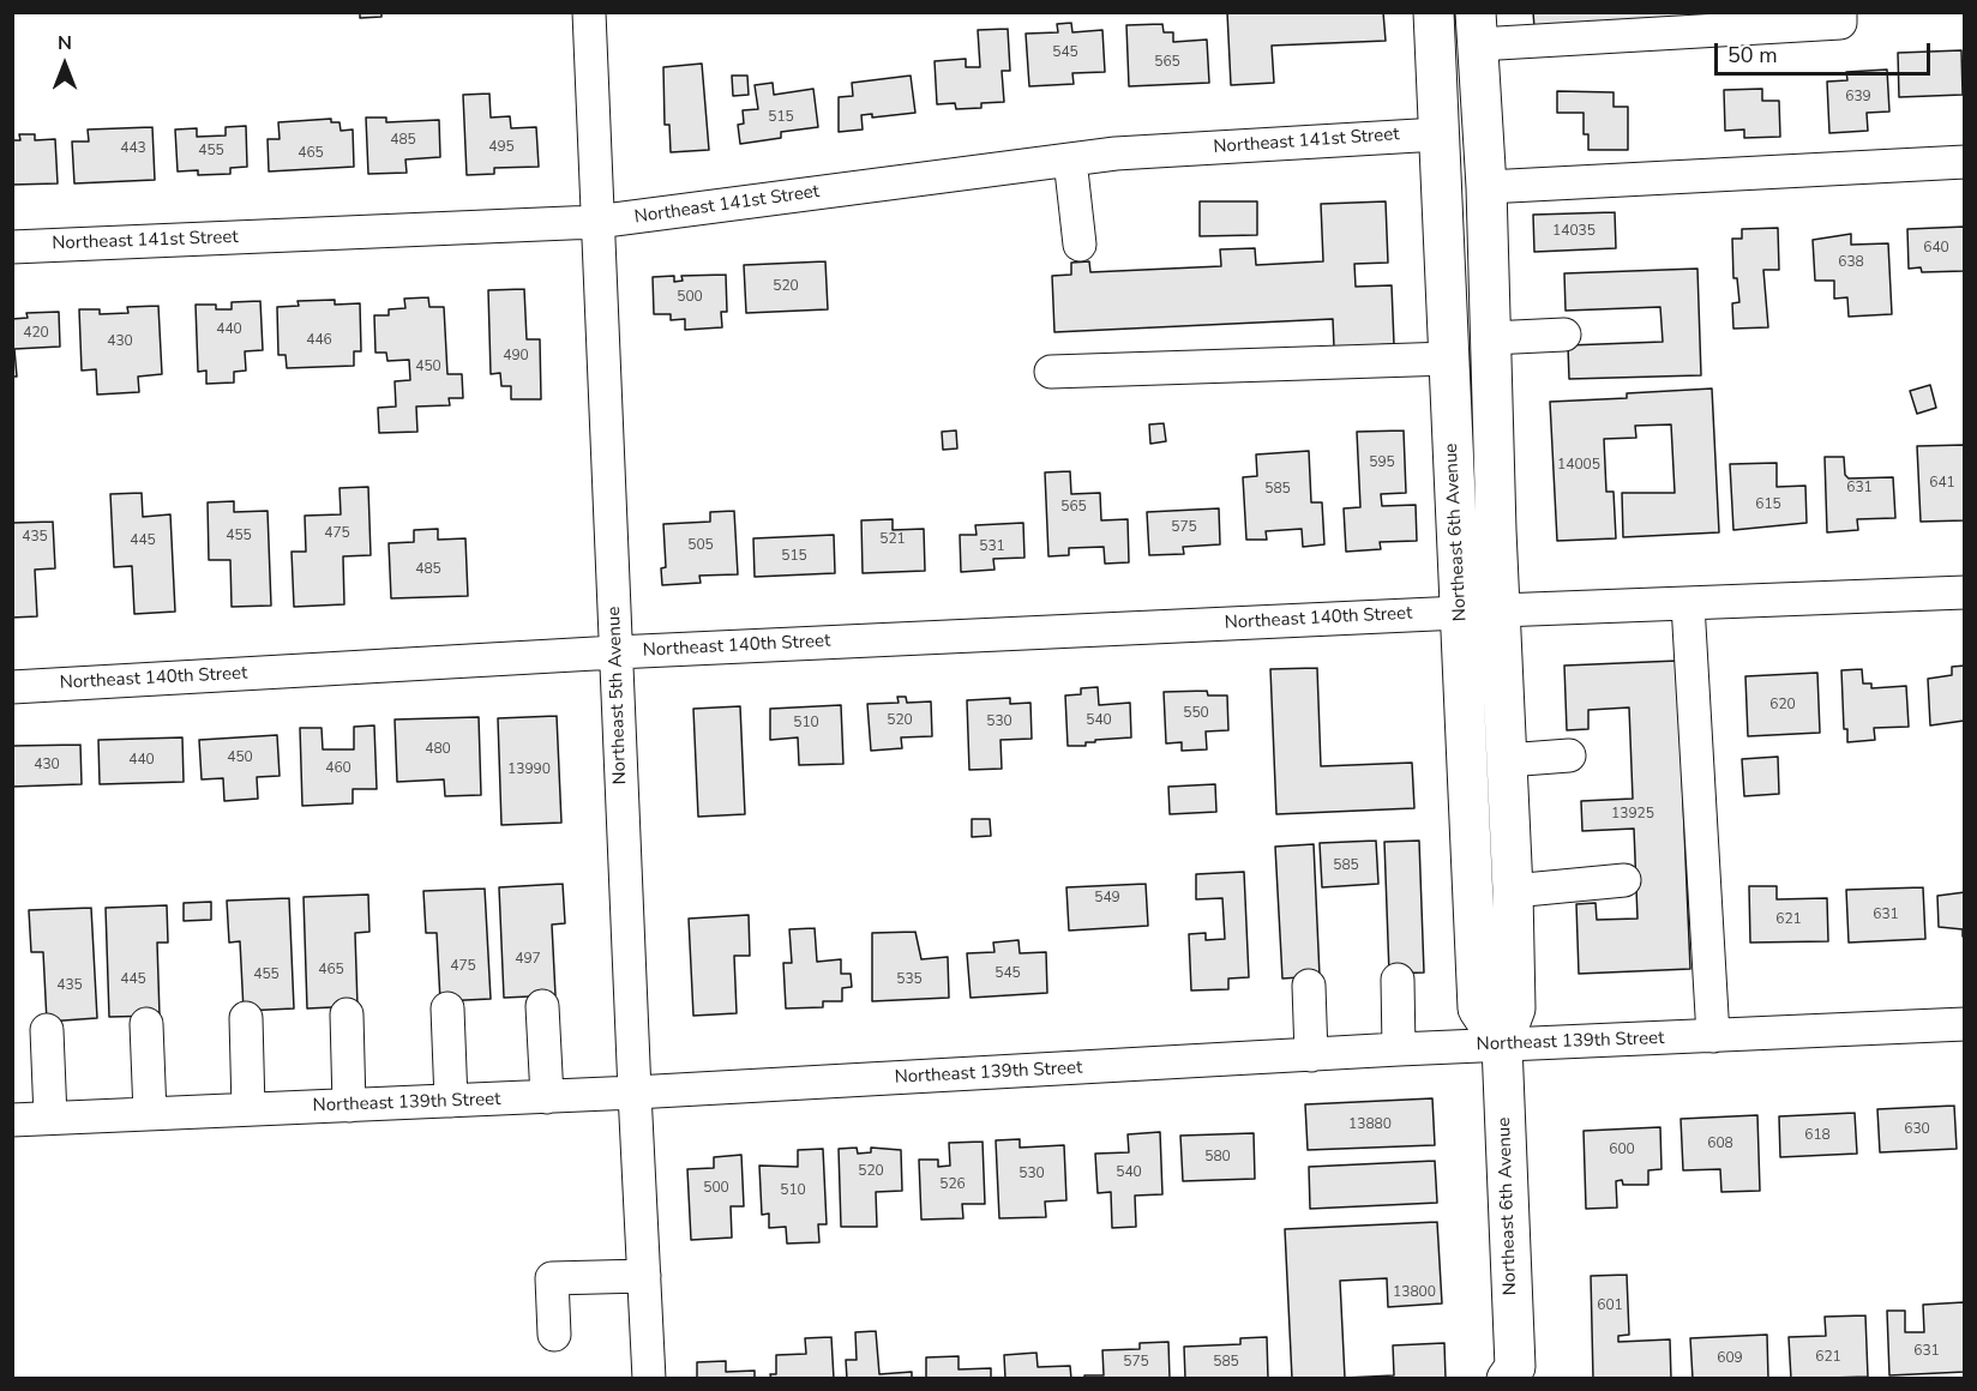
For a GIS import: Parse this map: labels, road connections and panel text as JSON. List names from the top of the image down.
{
  "streets": {
    "main road": ["Northeast 6th Avenue"],
    "street": [
      "Northeast 141st Street",
      "Northeast 140th Street",
      "Northeast 5th Avenue",
      "Northeast 139th Street"
    ]
  },
  "crossings": [
    ["Northeast 141st Street", "Northeast 6th Avenue"],
    ["Northeast 141st Street", "Northeast 5th Avenue"],
    ["Northeast 6th Avenue", "Northeast 140th Street"],
    ["Northeast 6th Avenue", "Northeast 139th Street"],
    ["Northeast 140th Street", "Northeast 5th Avenue"],
    ["Northeast 5th Avenue", "Northeast 139th Street"]
  ],
  "house_numbers": [
    "545",
    "565",
    "639",
    "515",
    "485",
    "495",
    "443",
    "455",
    "465",
    "14035",
    "640",
    "638",
    "520",
    "500",
    "440",
    "420",
    "446",
    "430",
    "490",
    "450",
    "595",
    "14005",
    "641",
    "631",
    "585",
    "615",
    "565",
    "575",
    "475",
    "455",
    "435",
    "521",
    "445",
    "505",
    "531",
    "515",
    "485",
    "620",
    "550",
    "520",
    "540",
    "530",
    "510",
    "480",
    "450",
    "440",
    "430",
    "460",
    "13990",
    "13925",
    "585",
    "549",
    "631",
    "621",
    "497",
    "475",
    "465",
    "545",
    "455",
    "445",
    "535",
    "435",
    "13880",
    "630",
    "618",
    "608",
    "600",
    "580",
    "520",
    "540",
    "530",
    "526",
    "500",
    "510",
    "13800",
    "601",
    "631",
    "621",
    "609",
    "575",
    "585"
  ],
  "scale_bar": "50 m",
  "north": "top"
}
